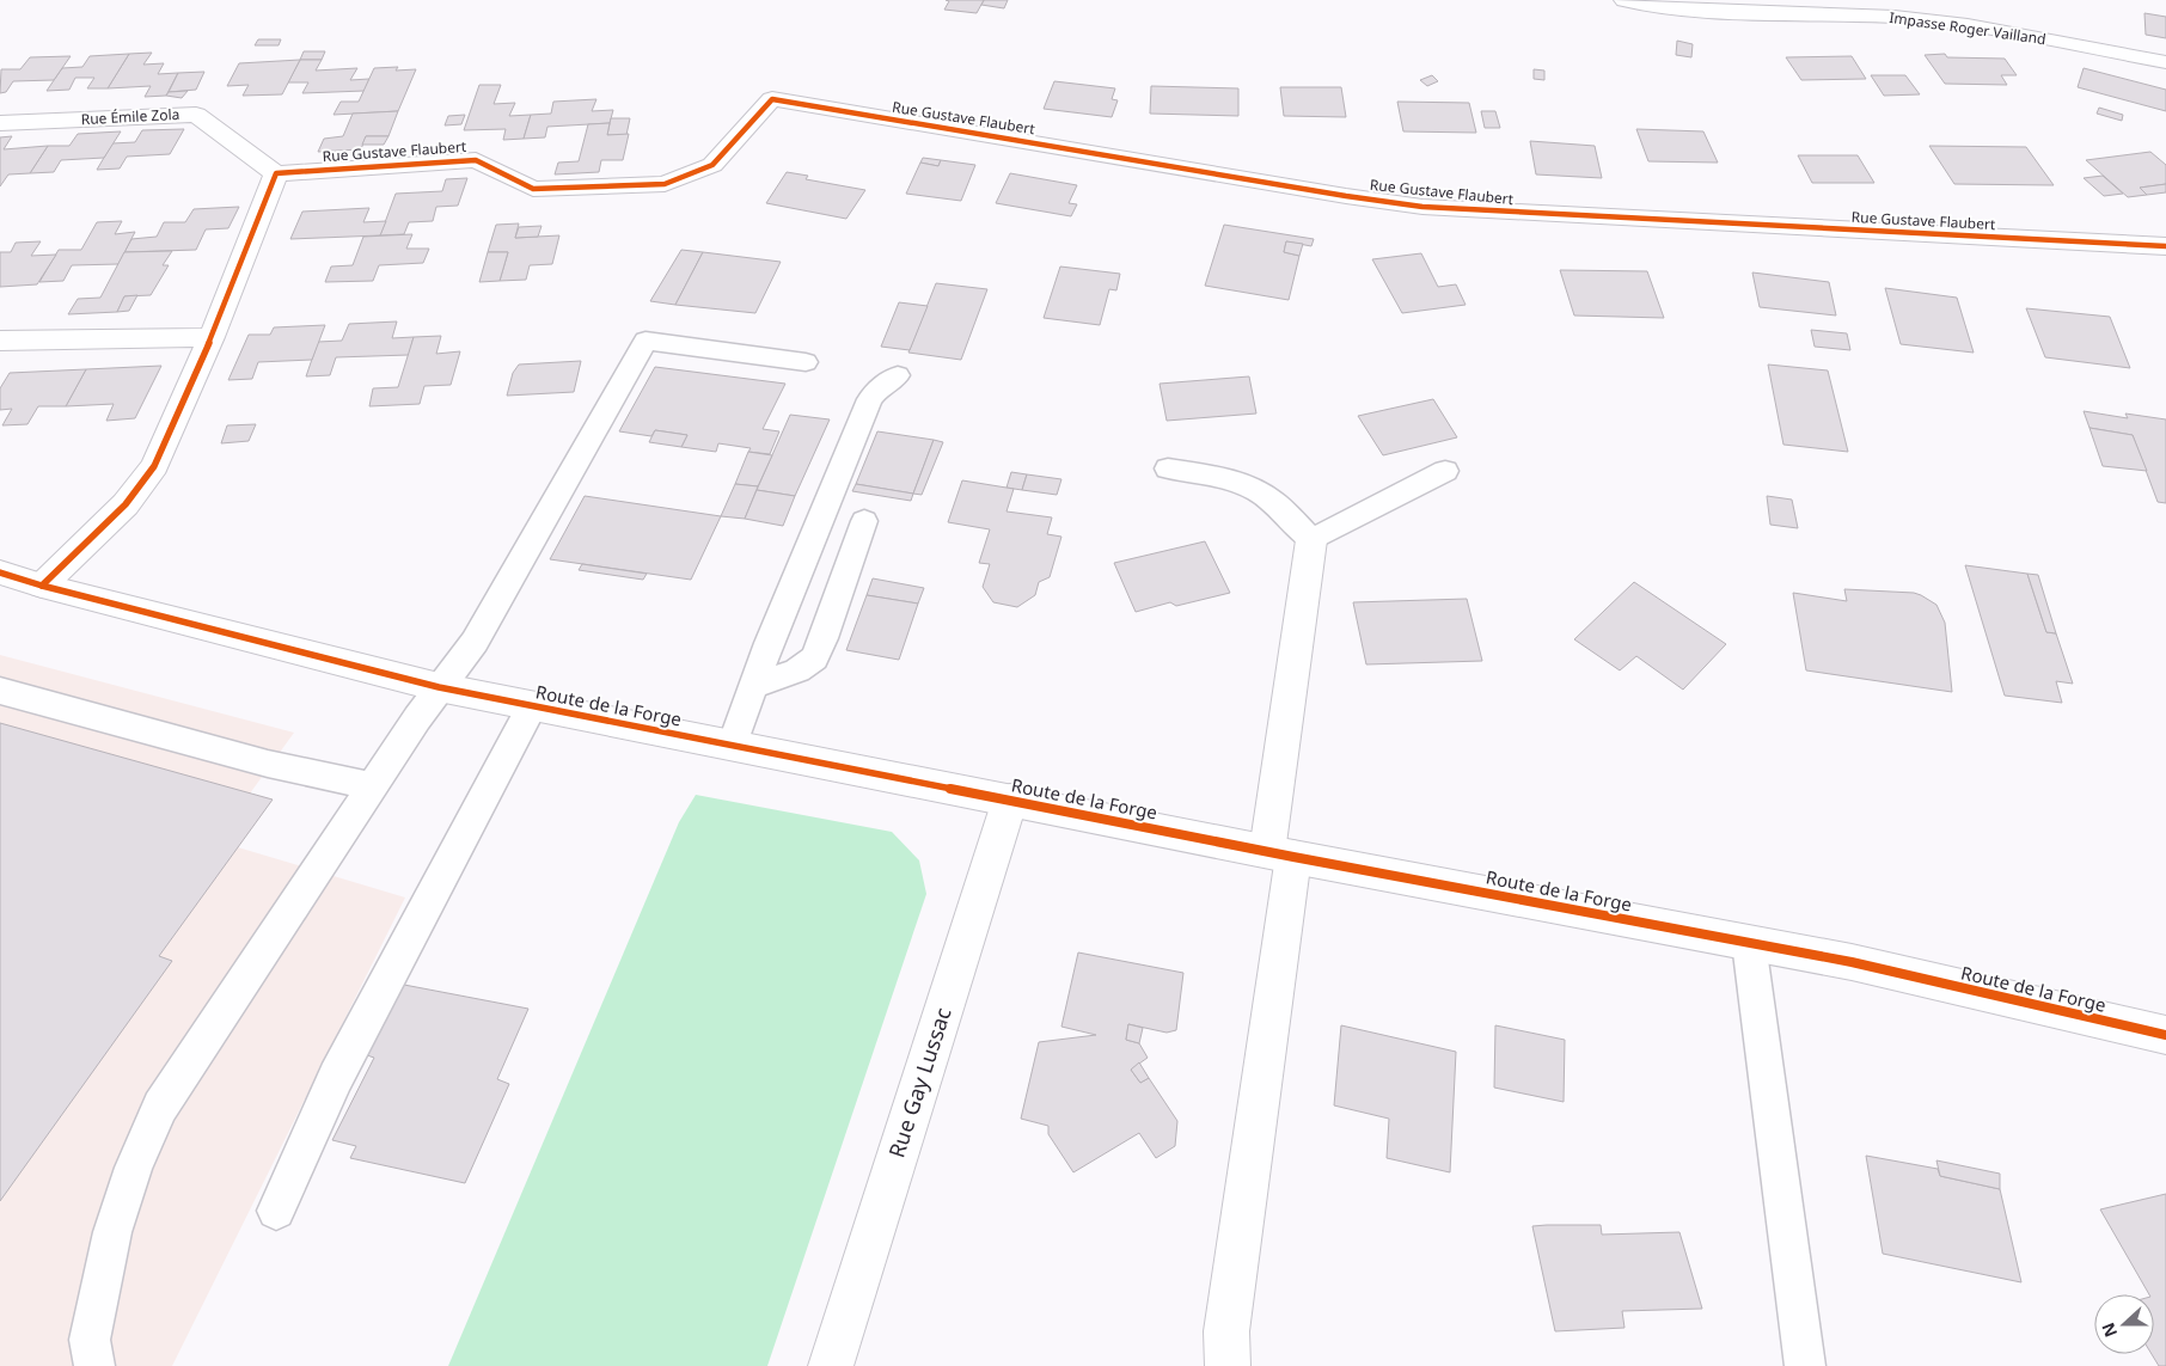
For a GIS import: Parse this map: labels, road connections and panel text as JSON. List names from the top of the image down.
{
  "streets": {
    "street": [
      "Impasse Roger Vailland",
      "Rue Émile Zola",
      "Rue Gustave Flaubert",
      "Route de la Forge",
      "Rue Gay Lussac"
    ]
  },
  "crossings": [
    ["Rue Émile Zola", "Rue Gustave Flaubert"],
    ["Route de la Forge", "Rue Gay Lussac"]
  ],
  "north": "left"
}
